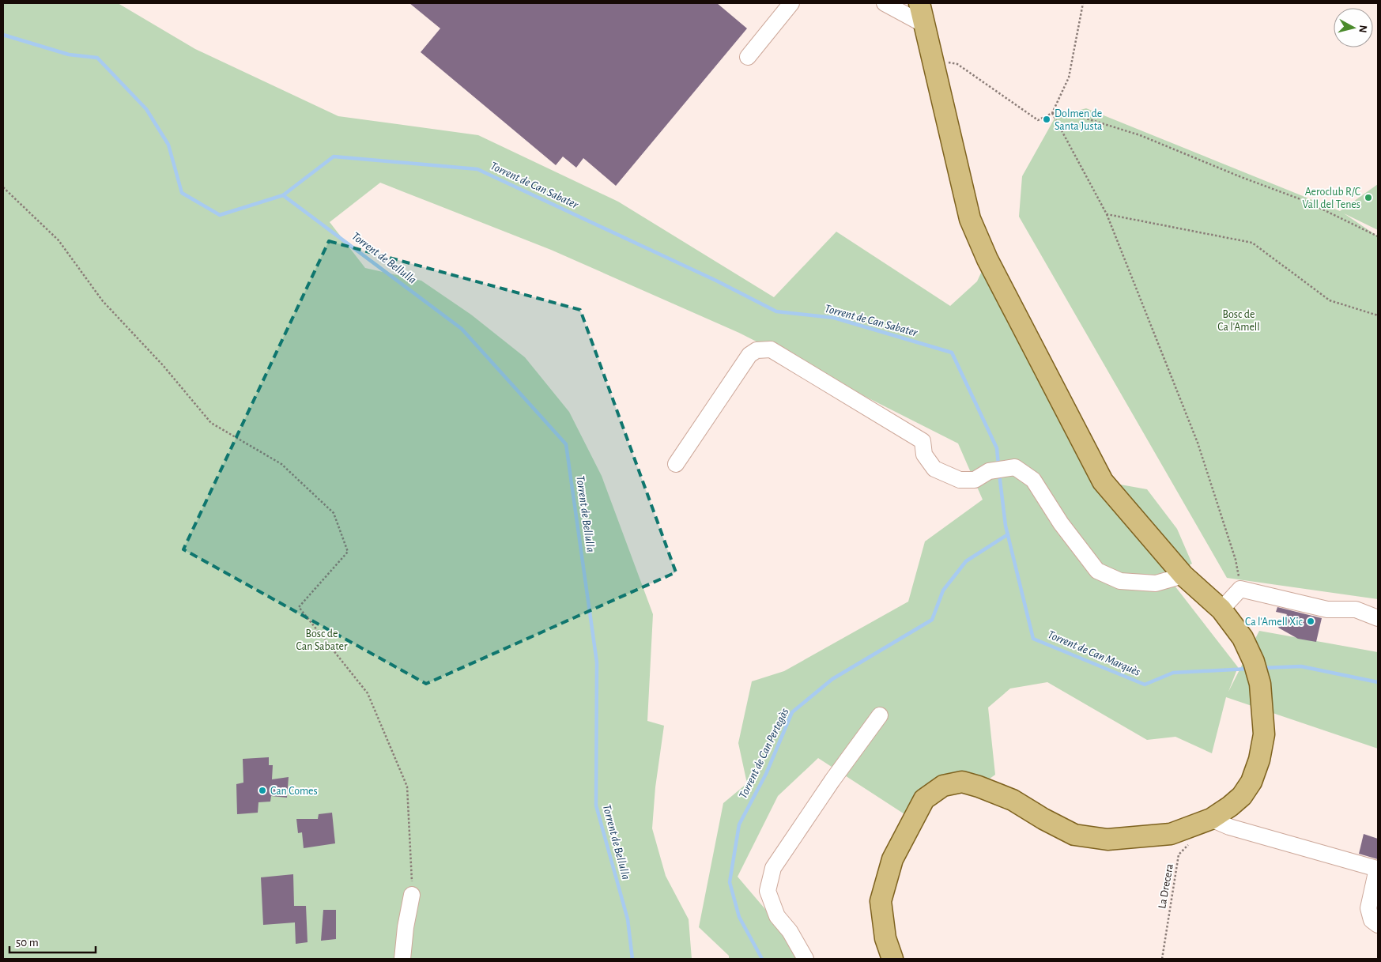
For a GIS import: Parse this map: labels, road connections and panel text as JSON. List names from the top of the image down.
{
  "streets": {
    "path": ["La Drecera"]
  },
  "water": [
    "Torrent de Can Sabater",
    "Torrent de Bellulla",
    "Torrent de Can Marquès",
    "Torrent de Can Pertegàs"
  ],
  "parks": ["Bosc de Ca l'Amell", "Bosc de Can Sabater"],
  "places": [
    "Dolmen de Santa Justa",
    "Aeroclub R/C Vall del Tenes",
    "Ca l'Amell Xic",
    "Can Comes"
  ],
  "scale_bar": "50 m",
  "north": "right"
}
